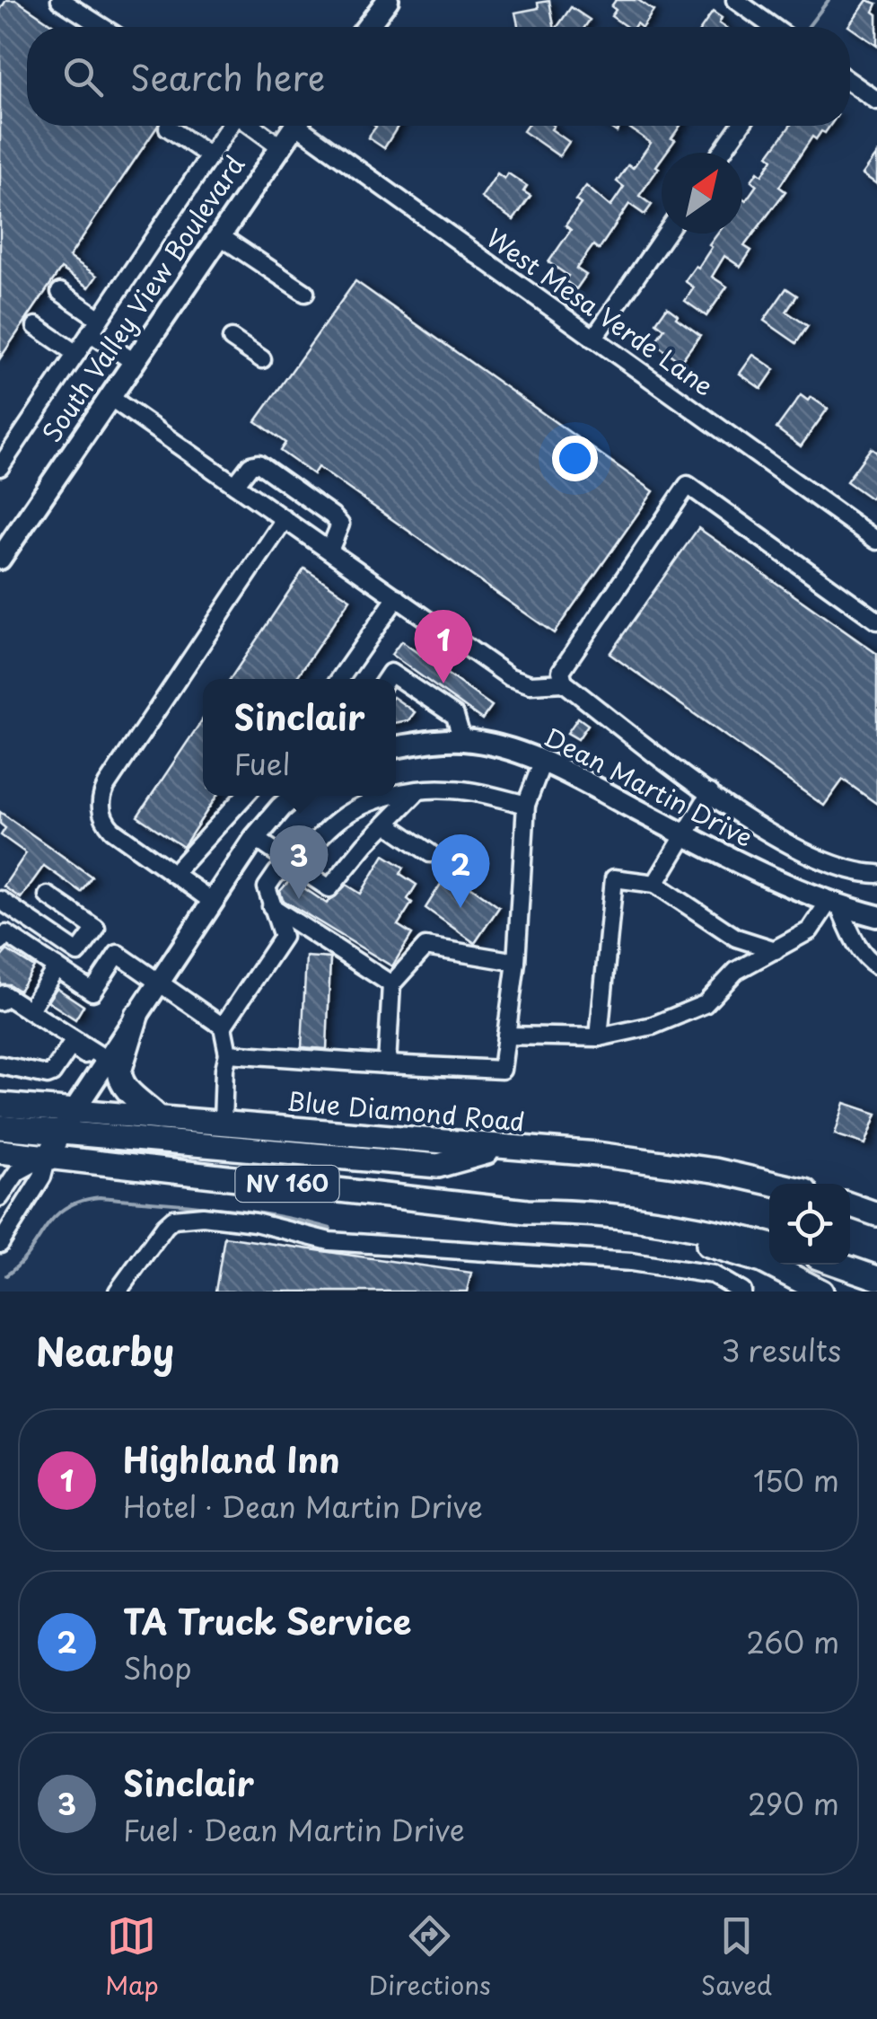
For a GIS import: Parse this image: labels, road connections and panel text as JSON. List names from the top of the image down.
{
  "streets": {
    "highway": ["Blue Diamond Road", "NV 160"],
    "main road": ["South Valley View Boulevard", "Dean Martin Drive"],
    "street": ["West Mesa Verde Lane"]
  },
  "north": "top right",
  "page": {
    "search": "Search here",
    "pins": ["1", "3", "2"],
    "popup": ["Sinclair", "Fuel"],
    "heading": ["Nearby", "3 results"],
    "list": [
      {
        "mark": "1",
        "name": "Highland Inn",
        "note": "Hotel · Dean Martin Drive",
        "value": "150 m"
      },
      {
        "mark": "2",
        "name": "TA Truck Service",
        "note": "Shop",
        "value": "260 m"
      },
      {
        "mark": "3",
        "name": "Sinclair",
        "note": "Fuel · Dean Martin Drive",
        "value": "290 m"
      }
    ],
    "nav": ["Map", "Directions", "Saved"]
  }
}
